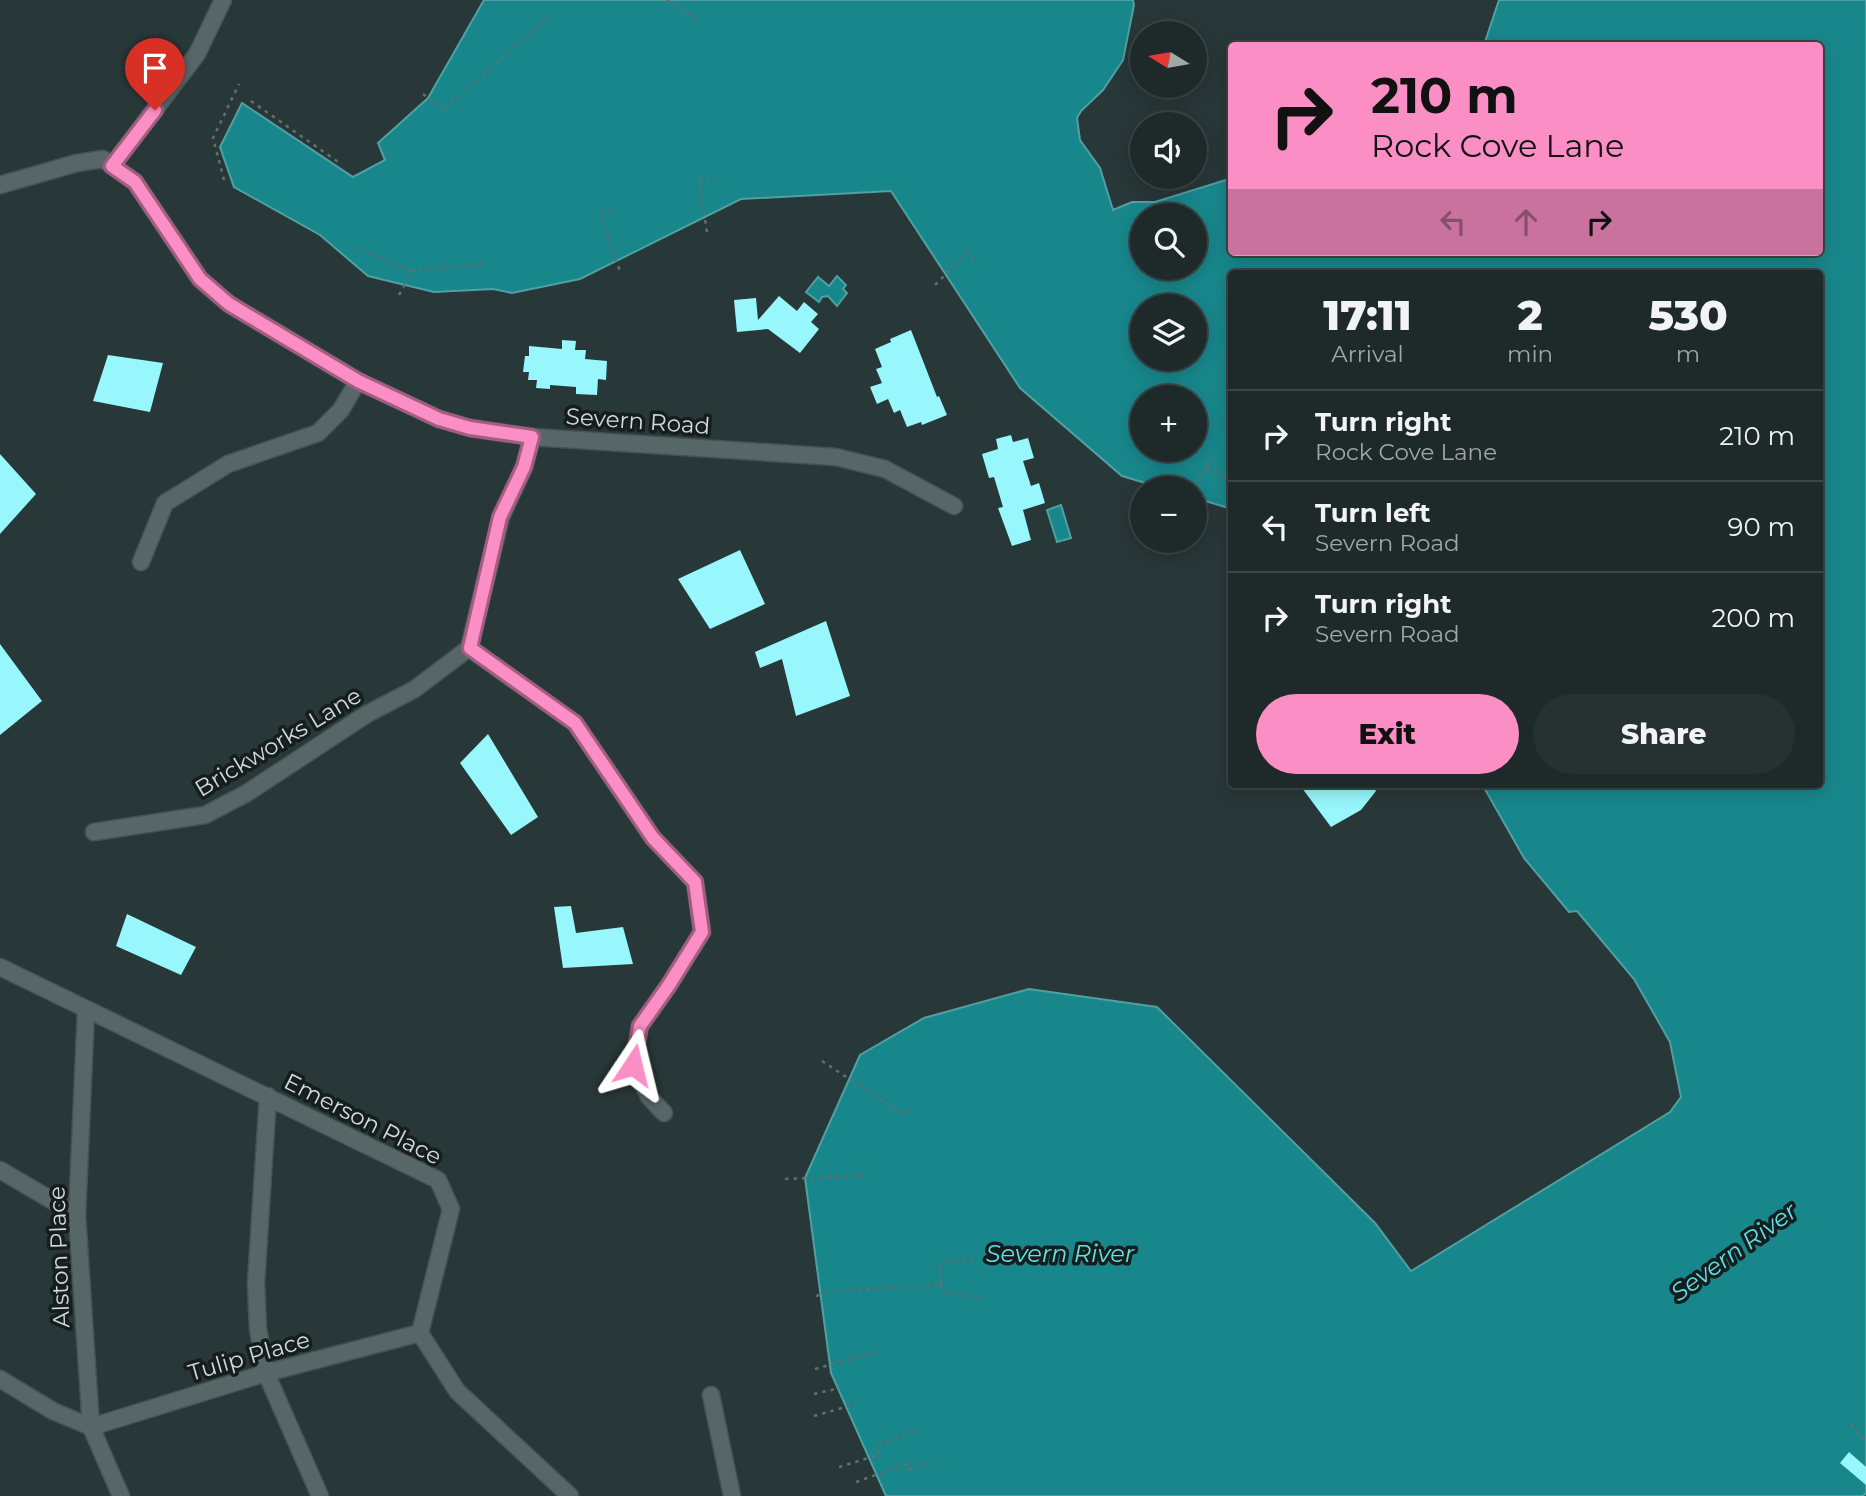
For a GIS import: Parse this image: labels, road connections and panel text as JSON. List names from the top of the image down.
{
  "streets": {
    "street": [
      "Severn Road",
      "Brickworks Lane",
      "Emerson Place",
      "Alston Place",
      "Tulip Place"
    ]
  },
  "crossings": [
    ["Emerson Place", "Alston Place"],
    ["Emerson Place", "Tulip Place"],
    ["Alston Place", "Tulip Place"]
  ],
  "water": ["Severn River"],
  "north": "left",
  "page": {
    "map_buttons": ["+", "−"],
    "turn": ["210 m", "Rock Cove Lane"],
    "eta": [
      "17:11",
      "Arrival",
      "2",
      "min",
      "530",
      "m"
    ],
    "list": [
      {
        "name": "Turn right",
        "note": "Rock Cove Lane",
        "value": "210 m"
      },
      {
        "name": "Turn left",
        "note": "Severn Road",
        "value": "90 m"
      },
      {
        "name": "Turn right",
        "note": "Severn Road",
        "value": "200 m"
      }
    ],
    "buttons": ["Exit", "Share"]
  }
}
